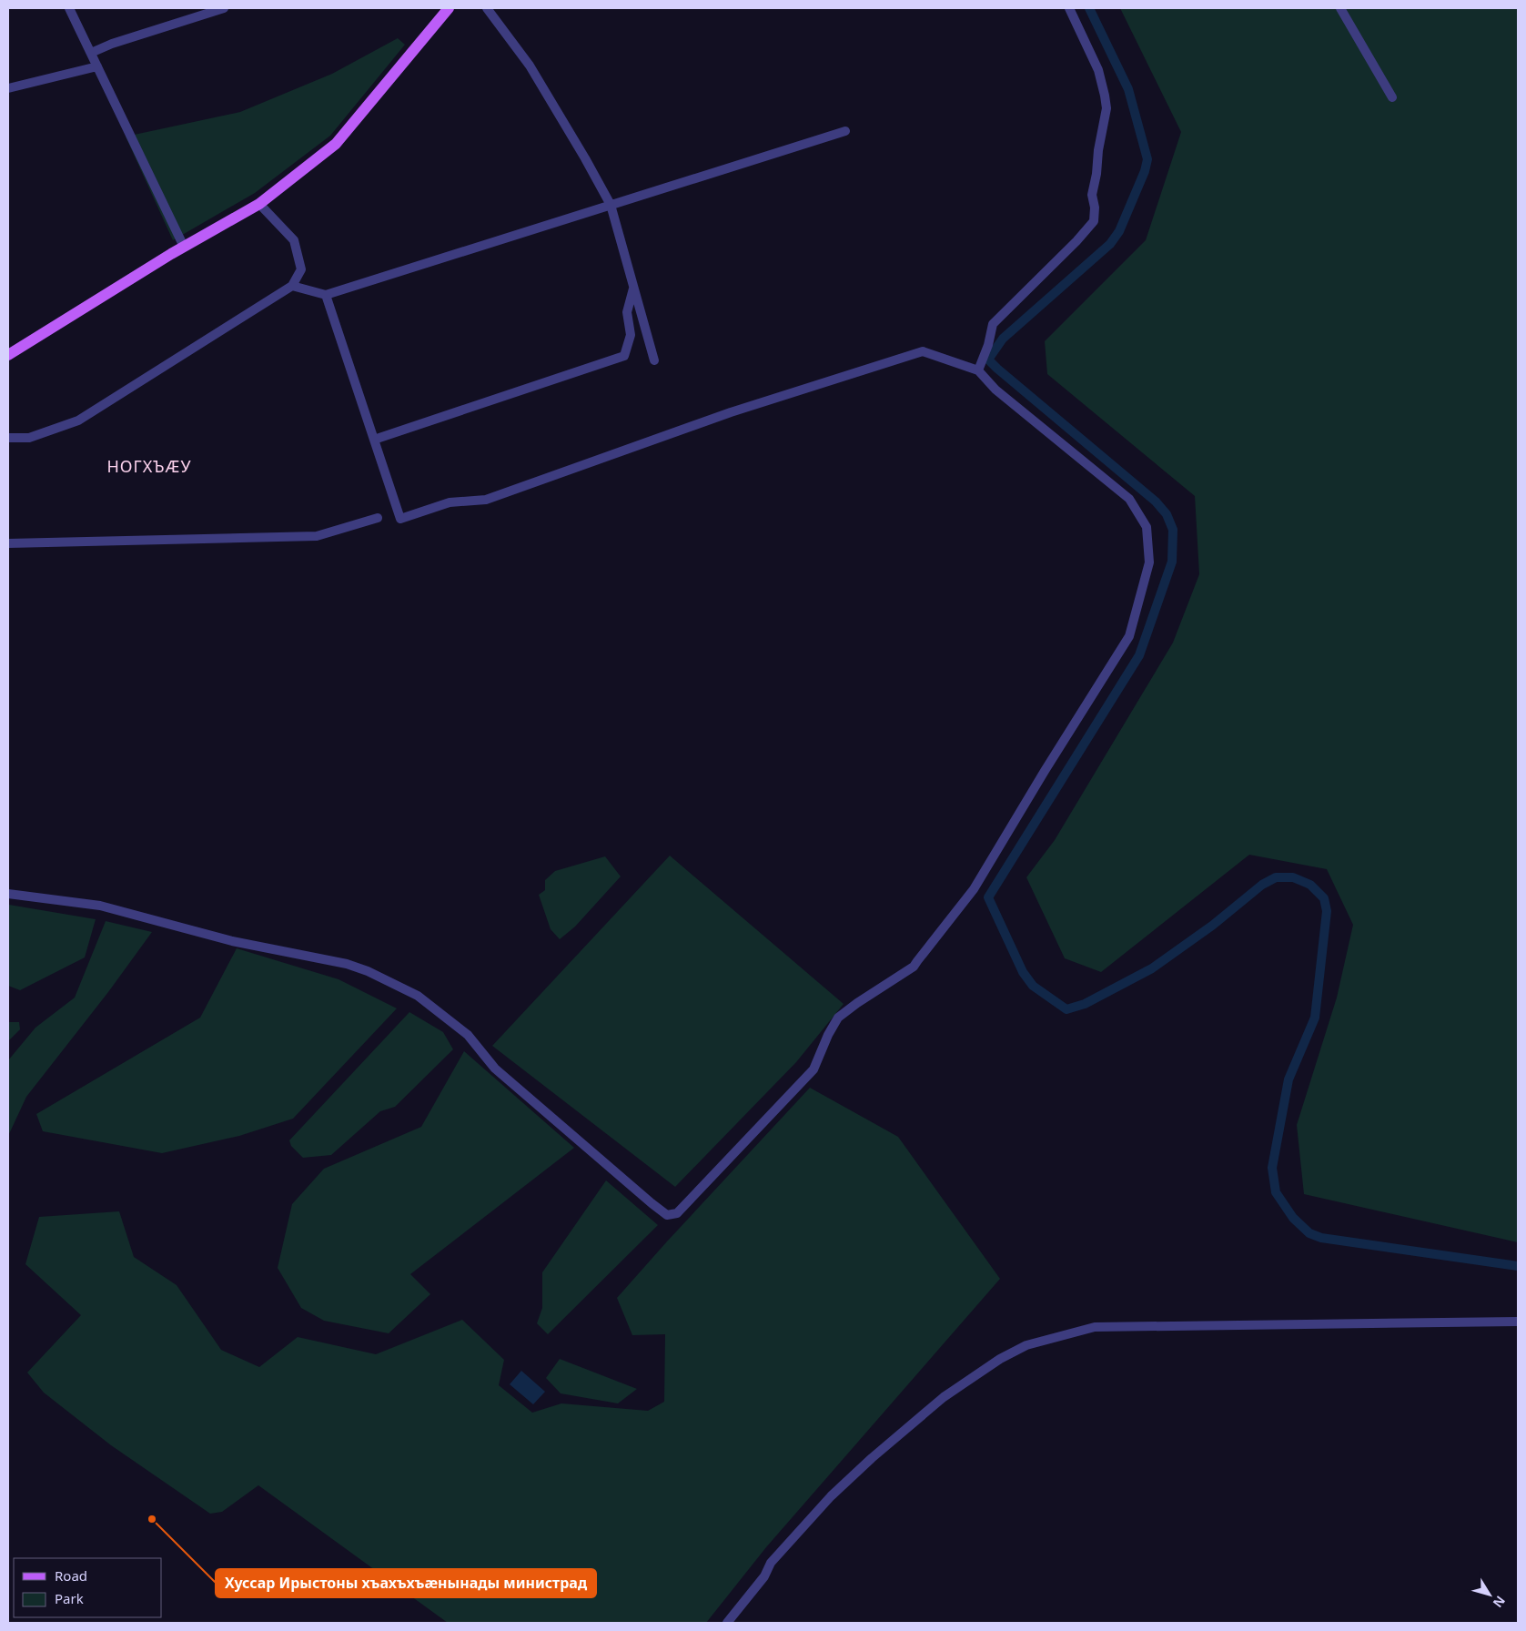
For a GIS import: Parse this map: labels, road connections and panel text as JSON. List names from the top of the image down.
{
  "districts": ["НОГХЪÆУ"],
  "places": ["Хуссар Ирыстоны хъахъхъæнынады министрад"],
  "legend": ["Road", "Park"],
  "north": "bottom right"
}
